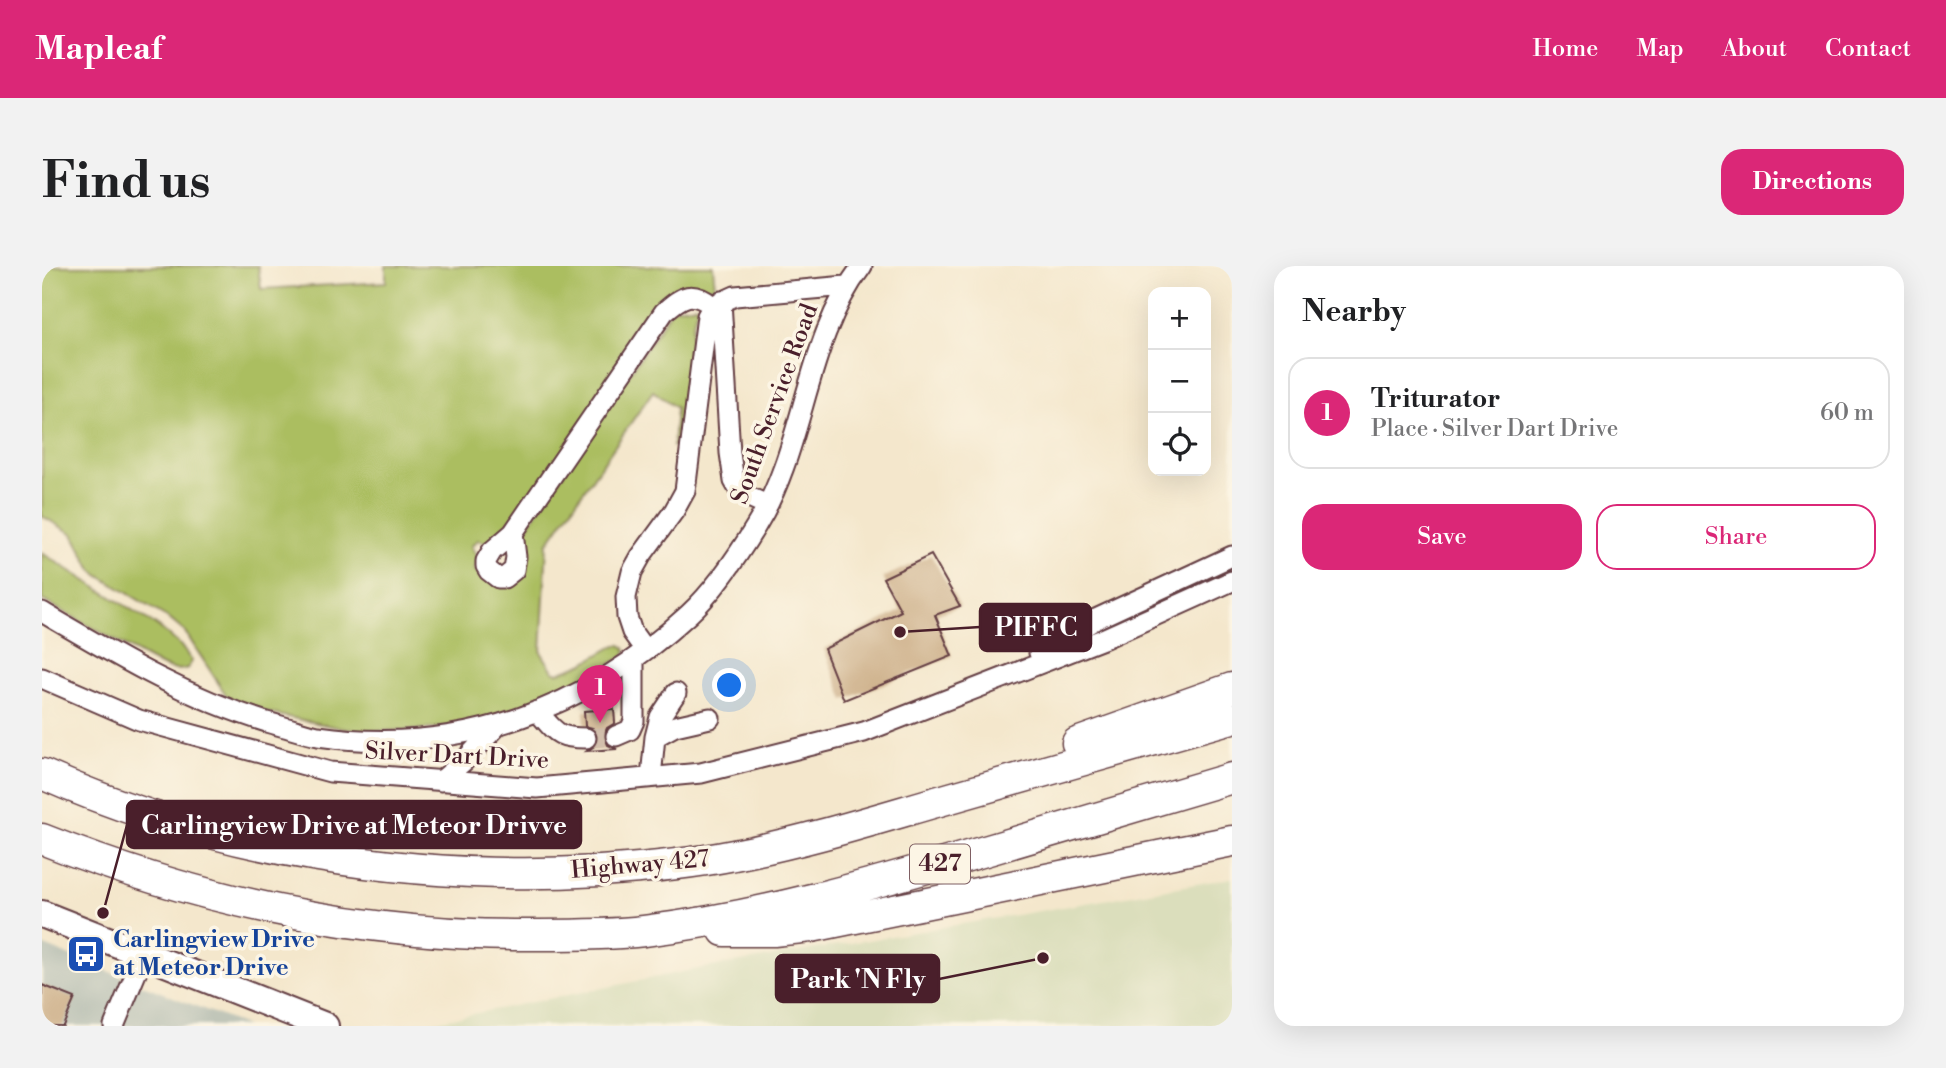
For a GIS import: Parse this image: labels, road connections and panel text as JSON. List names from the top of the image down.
{
  "streets": {
    "highway": ["427", "Highway 427"],
    "street": ["South Service Road", "Silver Dart Drive"]
  },
  "crossings": [
    ["South Service Road", "Silver Dart Drive"]
  ],
  "places": {
    "other": ["PIFFC", "Carlingview Drive at Meteor Drivve", "Park 'N Fly"],
    "bus stop": ["Carlingview Drive at Meteor Drive"]
  },
  "page": {
    "header": "Mapleaf",
    "nav": [
      "Home",
      "Map",
      "About",
      "Contact"
    ],
    "buttons": [
      "Directions",
      ["Save", "Share"]
    ],
    "title": "Find us",
    "heading": "Nearby",
    "map_buttons": ["+", "−"],
    "list": [
      {
        "mark": "1",
        "name": "Triturator",
        "note": "Place · Silver Dart Drive",
        "value": "60 m"
      }
    ],
    "pins": "1"
  }
}
